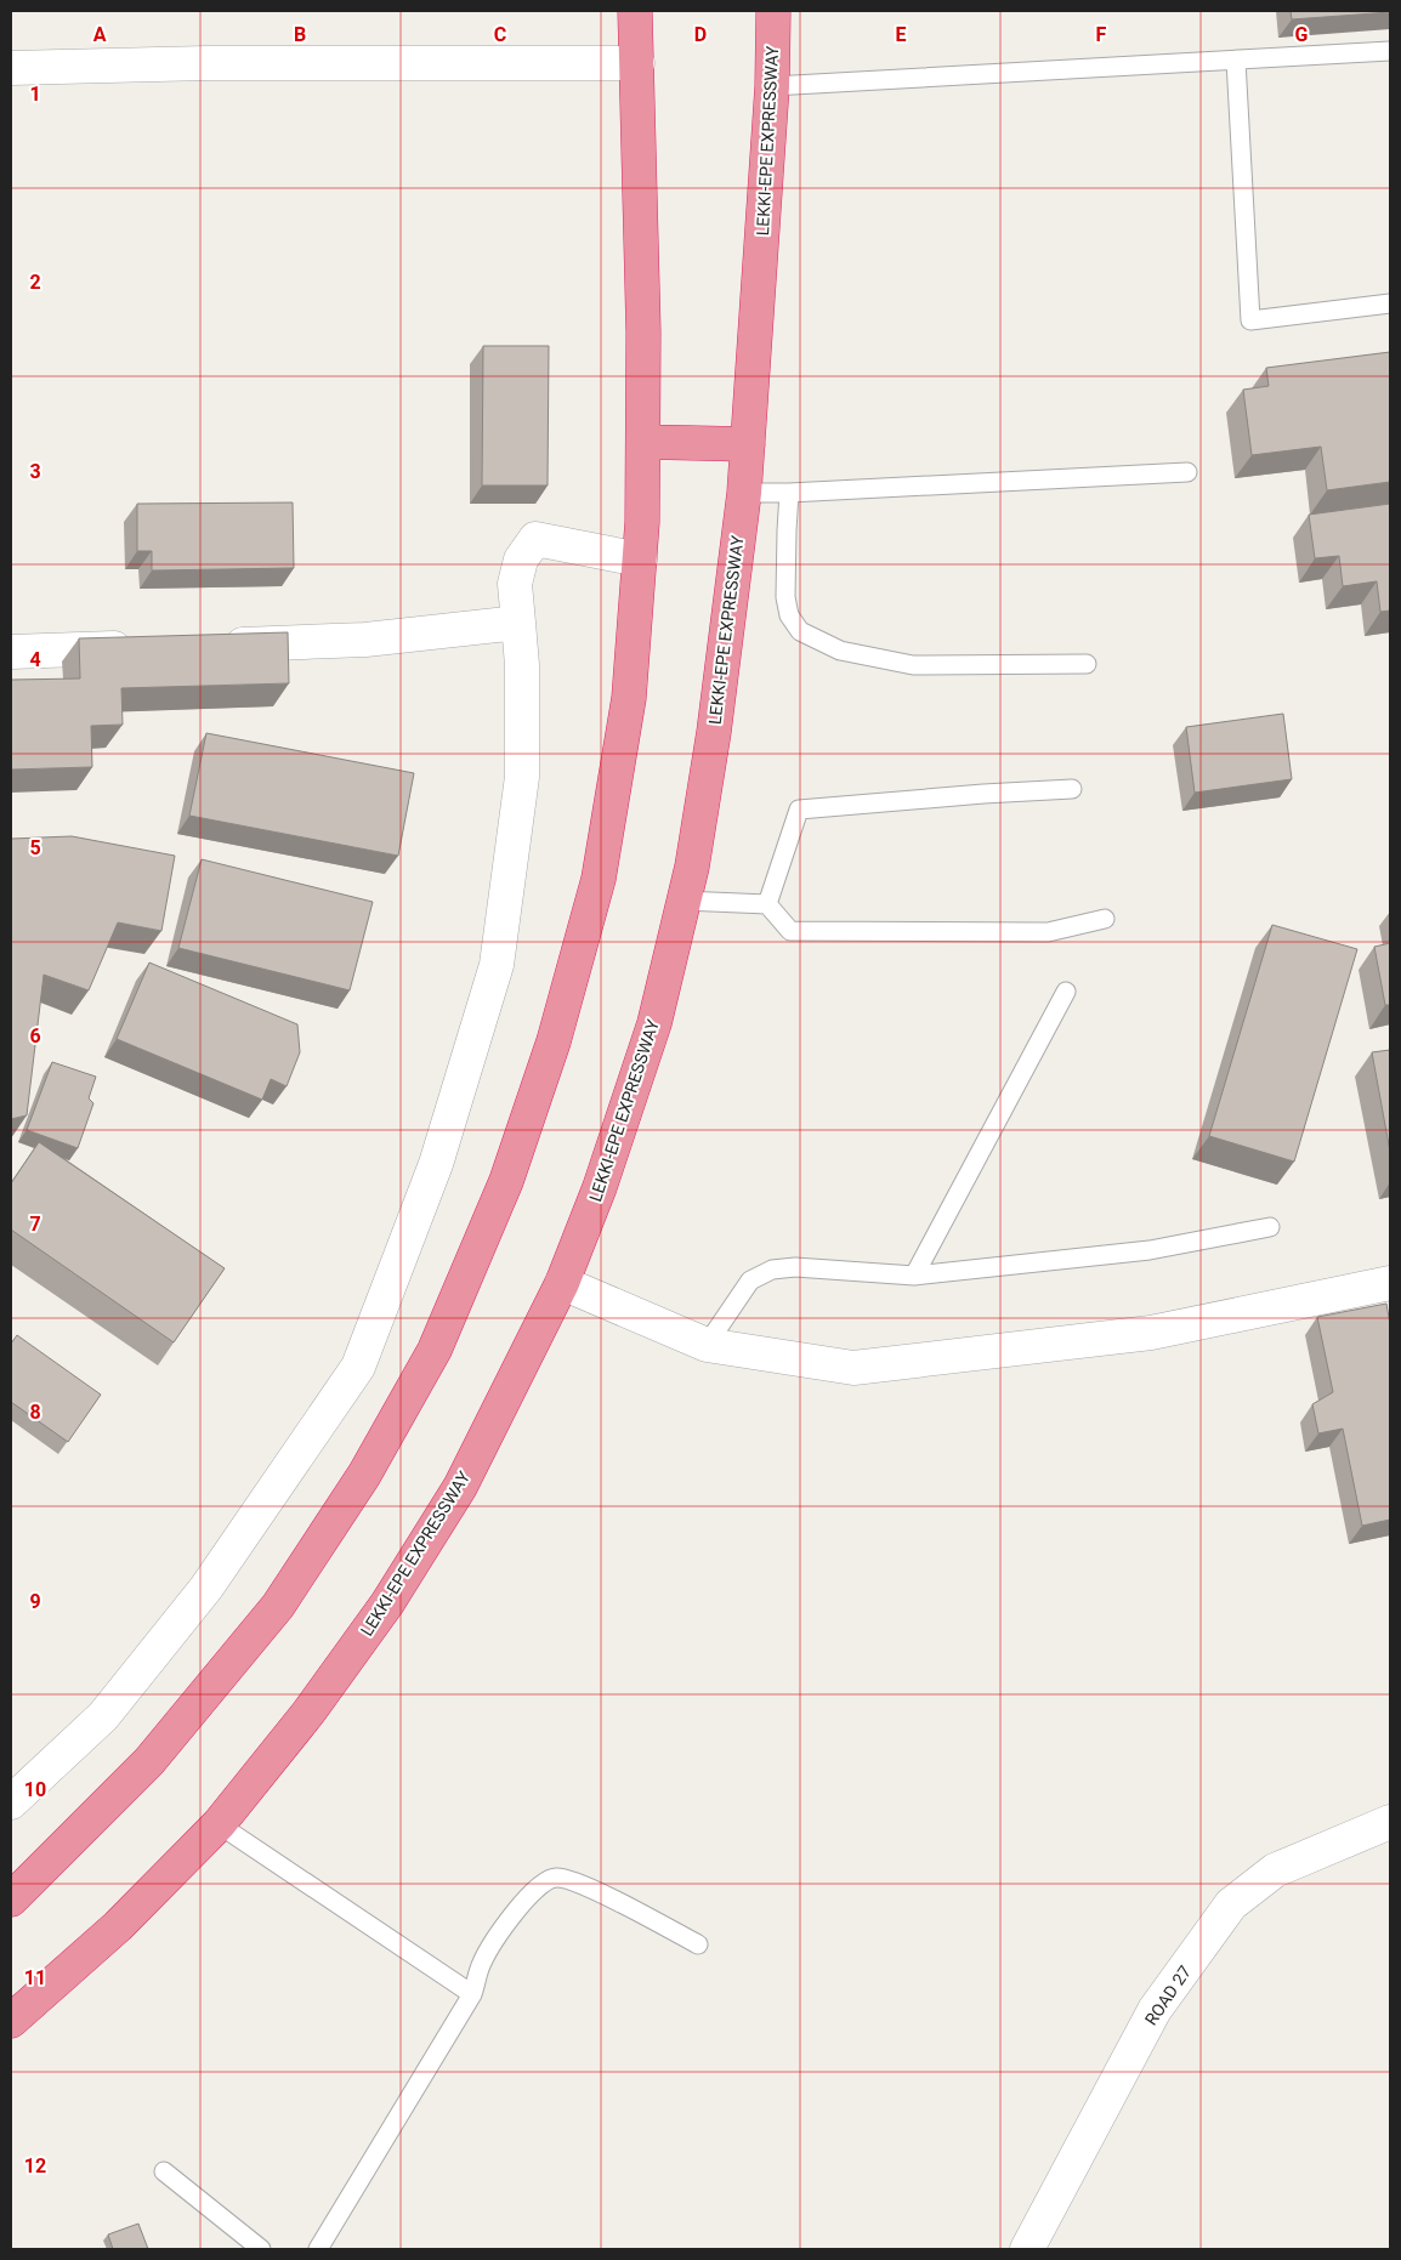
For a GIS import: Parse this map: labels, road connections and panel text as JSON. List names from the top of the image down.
{
  "streets": {
    "highway": ["LEKKI-EPE EXPRESSWAY"],
    "street": ["ROAD 27"]
  },
  "grid": {
    "columns": [
      "A",
      "B",
      "C",
      "D",
      "E",
      "F",
      "G"
    ],
    "rows": [
      "1",
      "2",
      "3",
      "4",
      "5",
      "6",
      "7",
      "8",
      "9",
      "10",
      "11",
      "12"
    ]
  }
}
